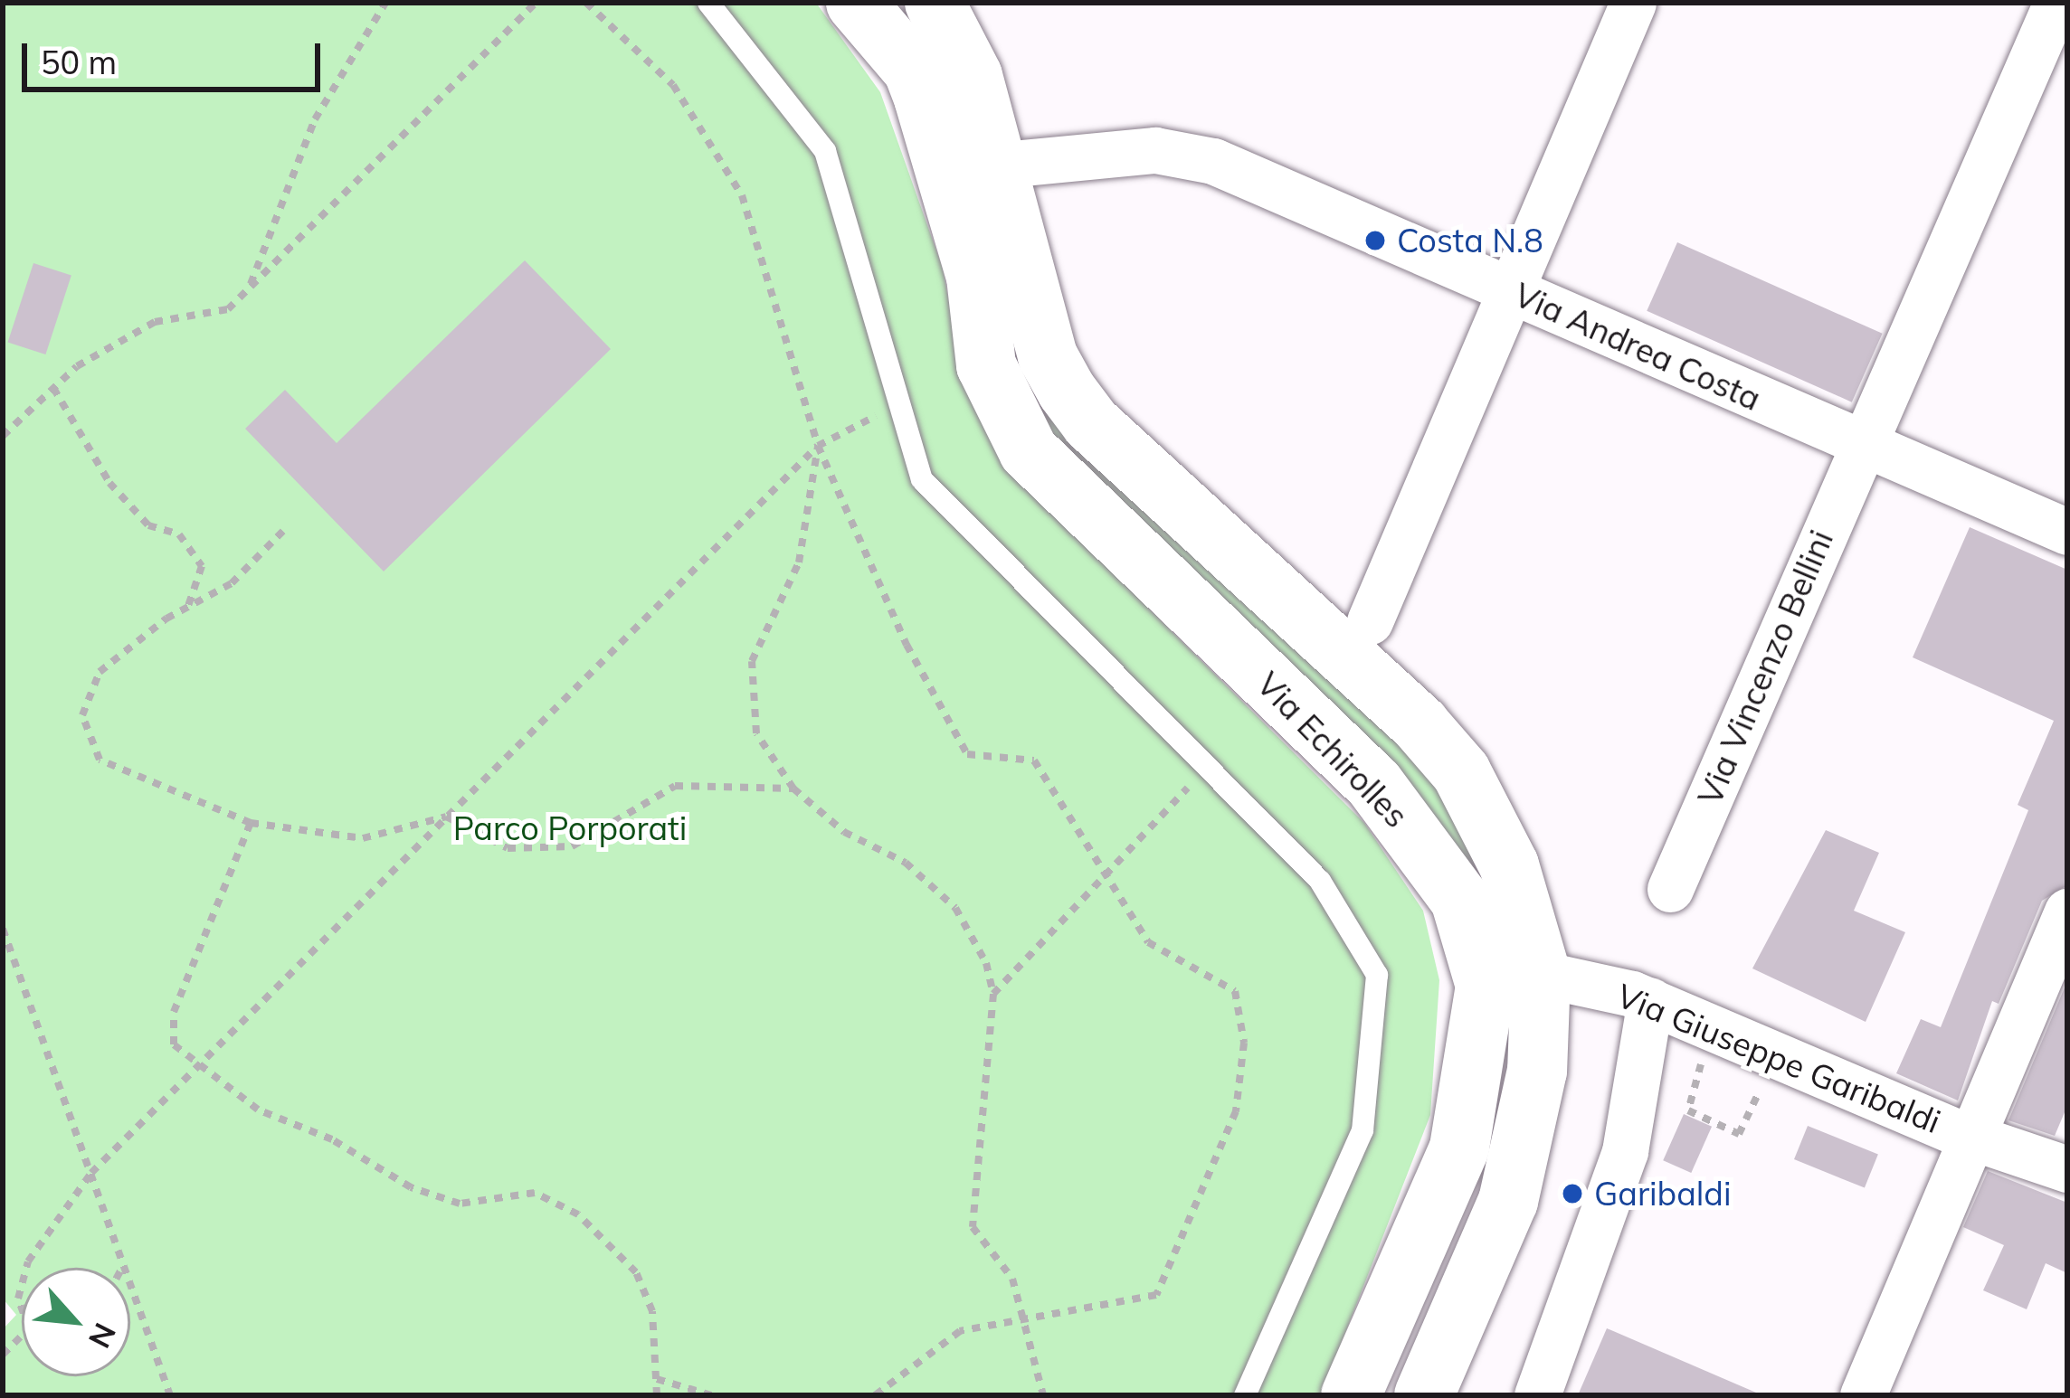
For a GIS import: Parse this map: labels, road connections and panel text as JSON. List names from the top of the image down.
{
  "streets": {
    "street": ["Via Andrea Costa", "Via Vincenzo Bellini", "Via Giuseppe Garibaldi"]
  },
  "crossings": [
    ["Via Andrea Costa", "Via Vincenzo Bellini"]
  ],
  "parks": ["Parco Porporati"],
  "places": ["Costa N.8", "Garibaldi"],
  "scale_bar": "50 m",
  "north": "bottom right"
}
